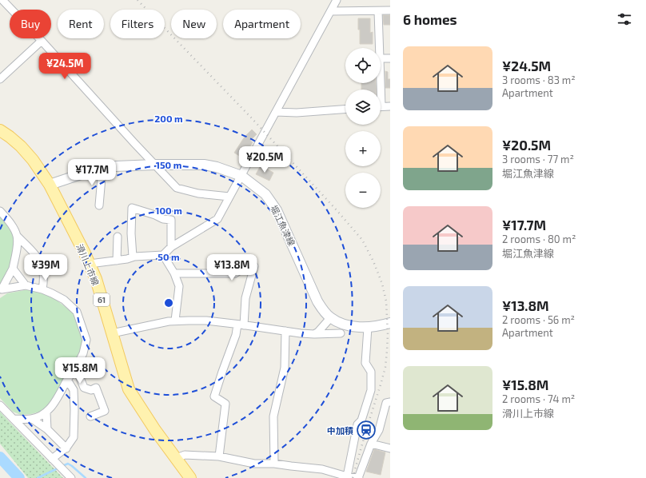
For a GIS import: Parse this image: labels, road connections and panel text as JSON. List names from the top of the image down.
{
  "streets": {
    "main road": ["堀江魚津線", "滑川上市線", "61"]
  },
  "crossings": [
    ["堀江魚津線", "滑川上市線"]
  ],
  "places": {
    "station": ["中加積"]
  },
  "page": {
    "heading": "6 homes",
    "chip": [
      "Buy",
      "Rent",
      "Filters",
      "New",
      "Apartment"
    ],
    "list": [
      {
        "name": "¥24.5M",
        "note": "3 rooms · 83 m² · Apartment"
      },
      {
        "name": "¥20.5M",
        "note": "3 rooms · 77 m² · 堀江魚津線"
      },
      {
        "name": "¥17.7M",
        "note": "2 rooms · 80 m² · 堀江魚津線"
      },
      {
        "name": "¥13.8M",
        "note": "2 rooms · 56 m² · Apartment"
      },
      {
        "name": "¥15.8M",
        "note": "2 rooms · 74 m² · 滑川上市線"
      }
    ],
    "map_buttons": ["+", "−"],
    "price": [
      "¥24.5M",
      "¥20.5M",
      "¥17.7M",
      "¥39M",
      "¥13.8M",
      "¥15.8M"
    ]
  },
  "rings": [
    "200 m",
    "150 m",
    "100 m",
    "50 m"
  ]
}
